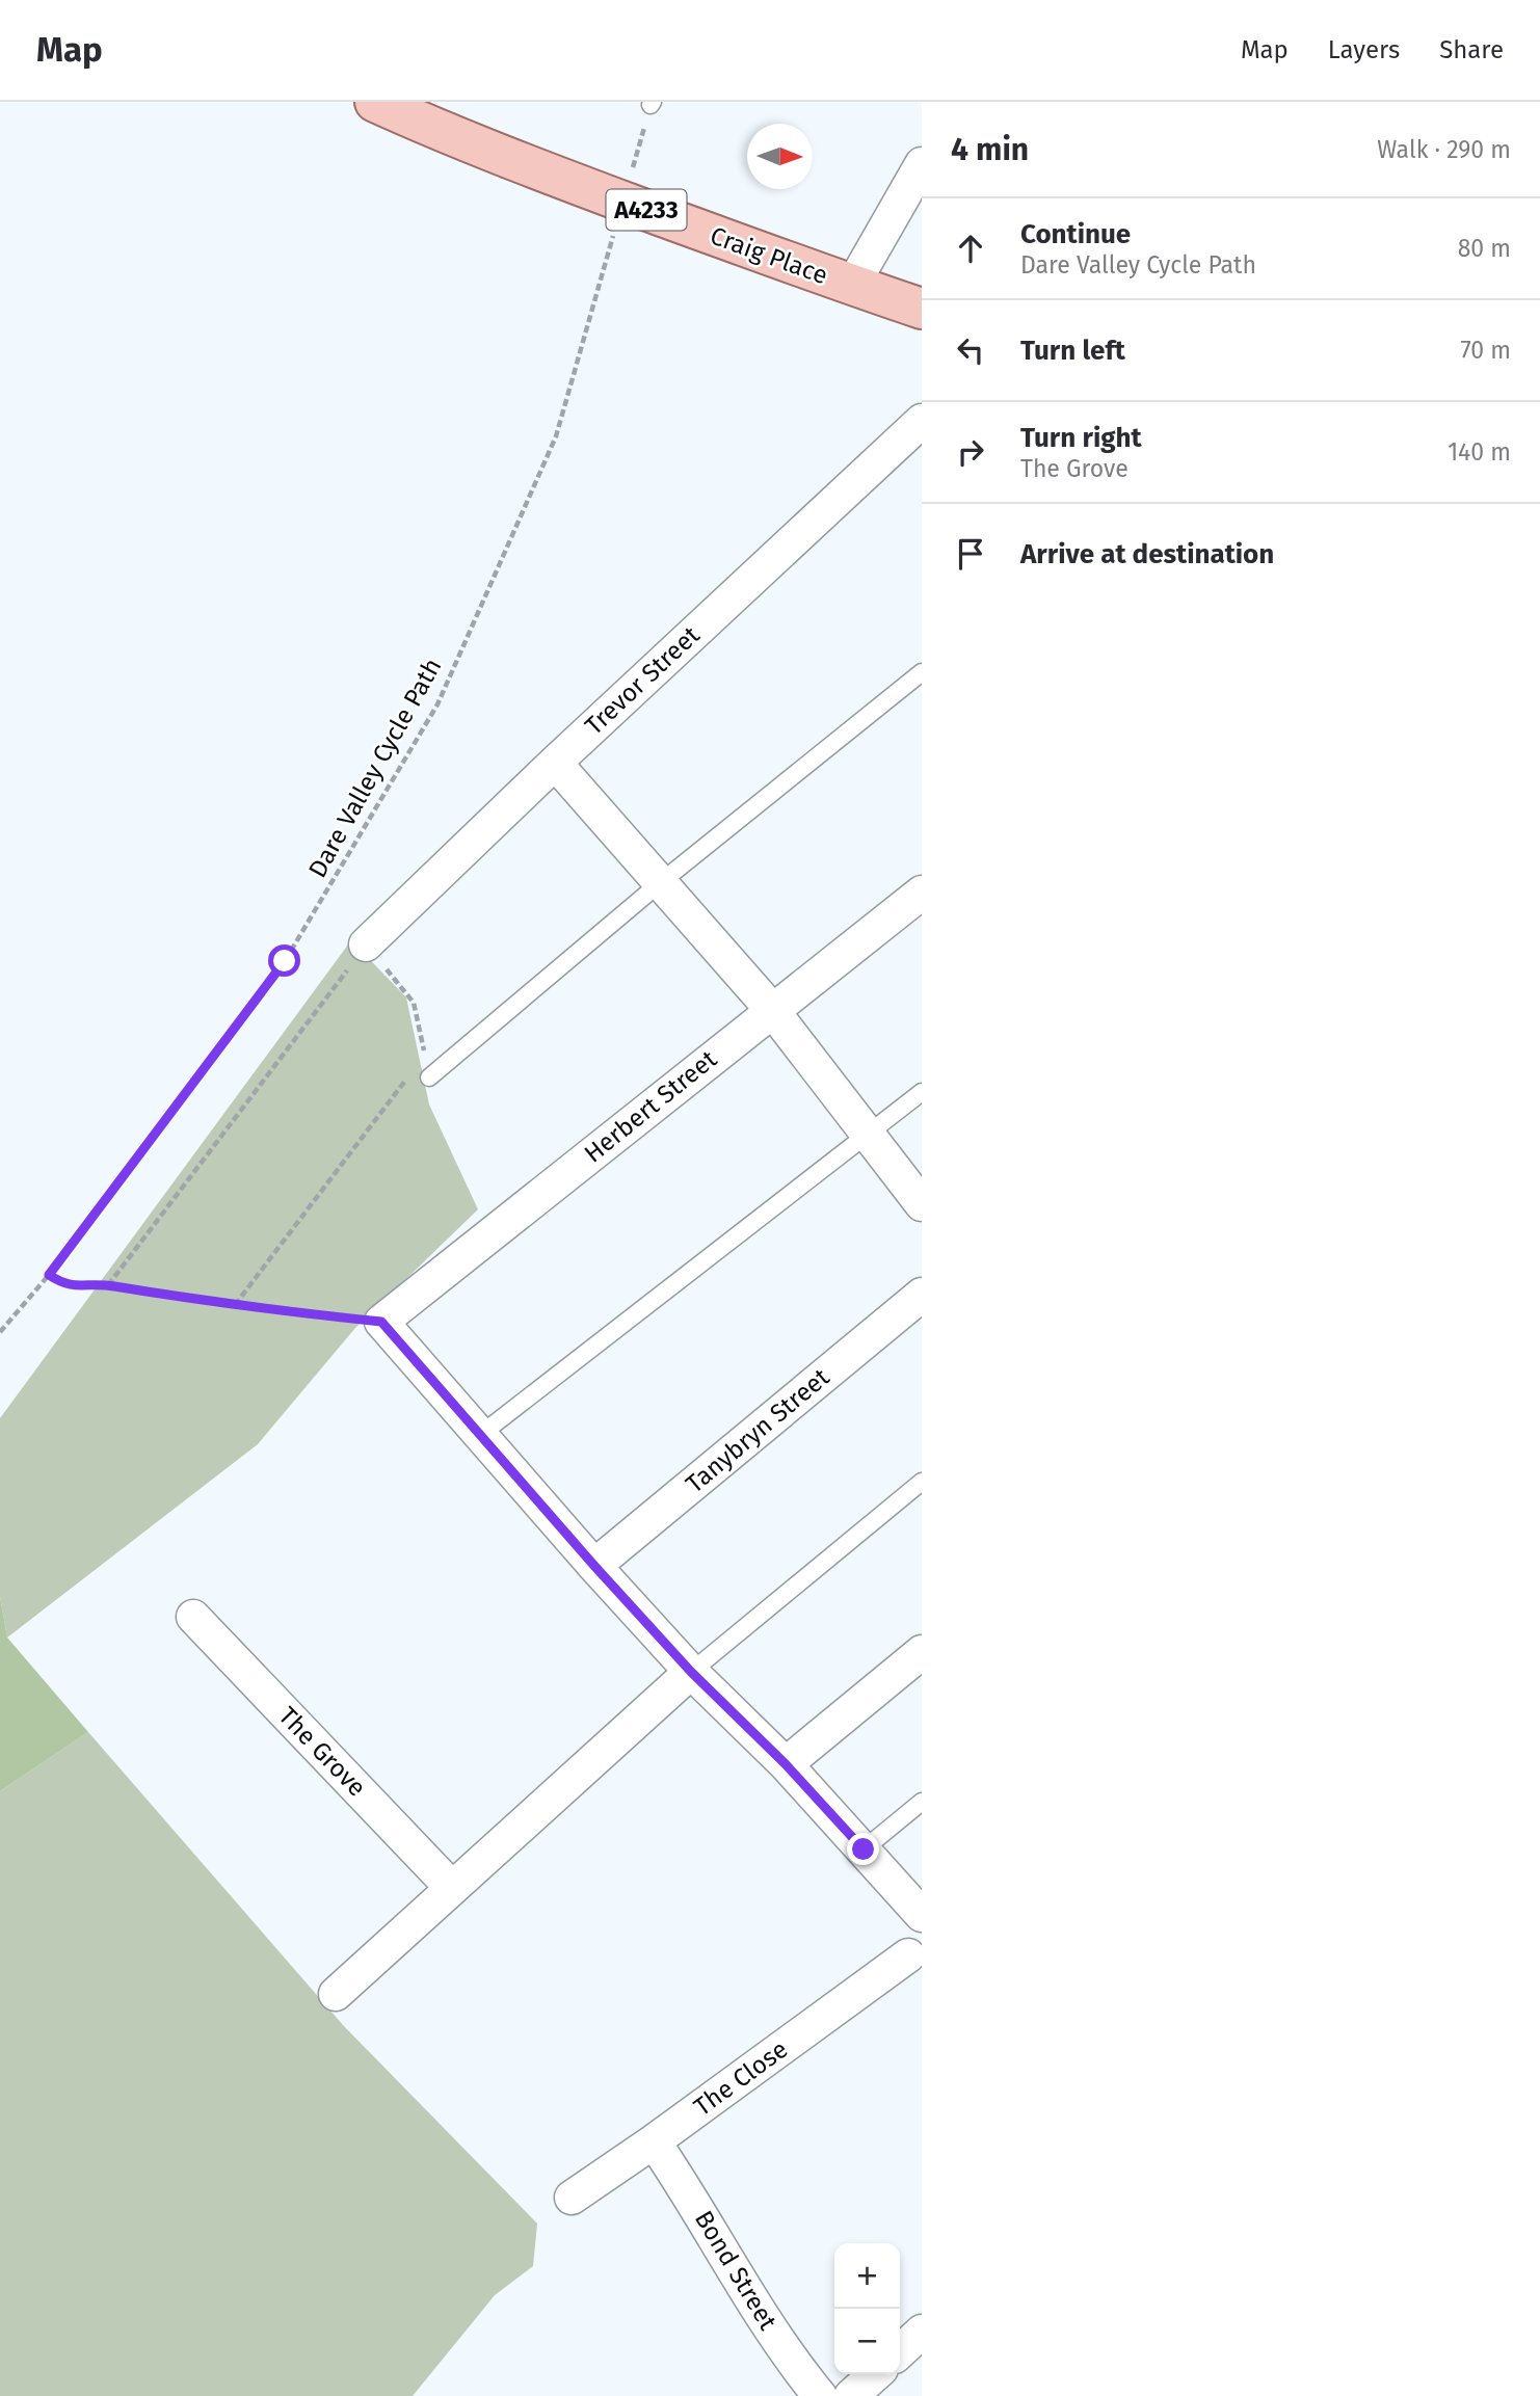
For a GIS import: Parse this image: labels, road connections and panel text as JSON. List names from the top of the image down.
{
  "streets": {
    "main road": ["A4233", "Craig Place"],
    "street": [
      "Trevor Street",
      "Herbert Street",
      "Tanybryn Street",
      "The Grove",
      "The Close",
      "Bond Street"
    ],
    "path": ["Dare Valley Cycle Path"]
  },
  "crossings": [
    ["Craig Place", "Dare Valley Cycle Path"],
    ["The Close", "Bond Street"]
  ],
  "north": "right",
  "page": {
    "header": "Map",
    "nav": ["Map", "Layers", "Share"],
    "heading": ["4 min", "Walk · 290 m"],
    "list": [
      ["Continue", "Dare Valley Cycle Path", "80 m"],
      ["Turn left", "70 m"],
      ["Turn right", "The Grove", "140 m"],
      "Arrive at destination"
    ],
    "map_buttons": ["+", "−"]
  }
}
